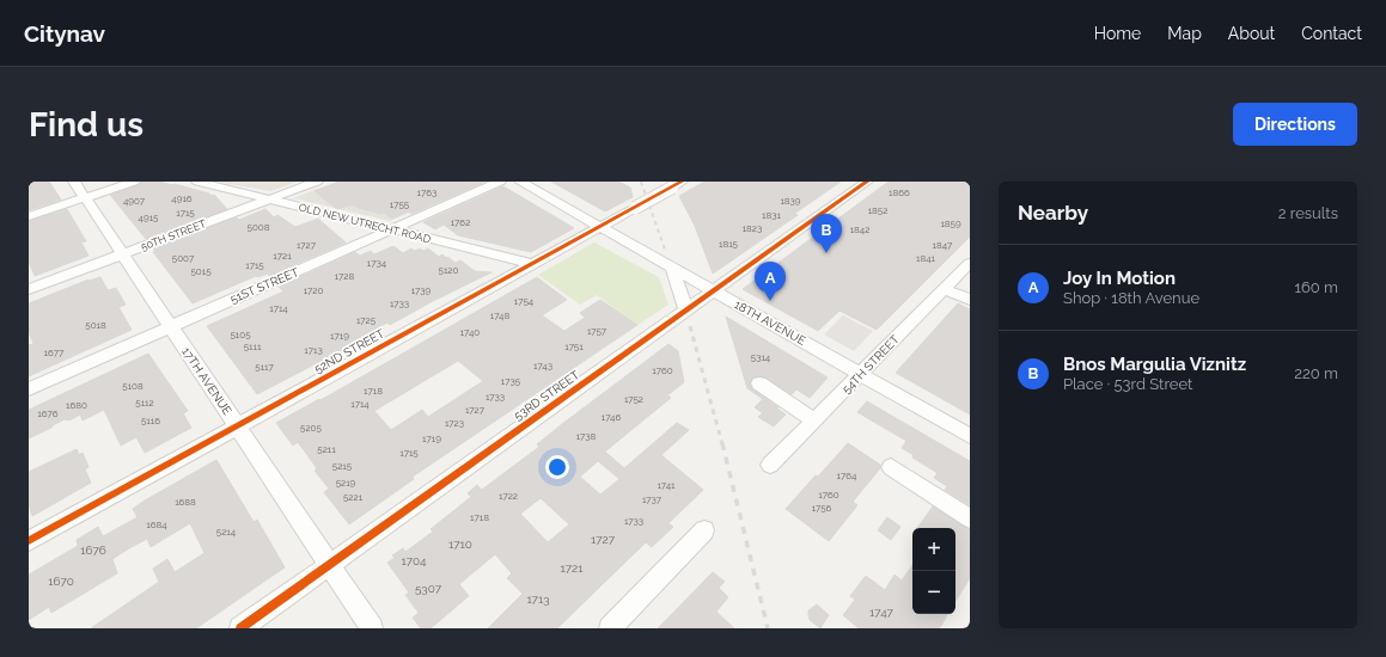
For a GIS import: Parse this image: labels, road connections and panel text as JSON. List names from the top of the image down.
{
  "streets": {
    "street": [
      "OLD NEW UTRECHT ROAD",
      "50TH STREET",
      "51ST STREET",
      "18TH AVENUE",
      "52ND STREET",
      "54TH STREET",
      "17TH AVENUE",
      "53RD STREET"
    ]
  },
  "crossings": [
    ["OLD NEW UTRECHT ROAD", "50TH STREET"],
    ["OLD NEW UTRECHT ROAD", "51ST STREET"],
    ["OLD NEW UTRECHT ROAD", "52ND STREET"],
    ["50TH STREET", "17TH AVENUE"],
    ["51ST STREET", "17TH AVENUE"],
    ["18TH AVENUE", "52ND STREET"],
    ["18TH AVENUE", "54TH STREET"],
    ["18TH AVENUE", "53RD STREET"],
    ["52ND STREET", "17TH AVENUE"],
    ["17TH AVENUE", "53RD STREET"]
  ],
  "house_numbers": [
    "1763",
    "1866",
    "4916",
    "4907",
    "1839",
    "1755",
    "1852",
    "1715",
    "1831",
    "4915",
    "1762",
    "1859",
    "5008",
    "1823",
    "1842",
    "1815",
    "1727",
    "1847",
    "1721",
    "5007",
    "1841",
    "1734",
    "1715",
    "5120",
    "5015",
    "1728",
    "1720",
    "1739",
    "1754",
    "1733",
    "1714",
    "1748",
    "1725",
    "5018",
    "1757",
    "1740",
    "5105",
    "1719",
    "5111",
    "1751",
    "1713",
    "1677",
    "5314",
    "1743",
    "5117",
    "1760",
    "1735",
    "5108",
    "1718",
    "1733",
    "1752",
    "5112",
    "1714",
    "1680",
    "1727",
    "1676",
    "1746",
    "5116",
    "1723",
    "5205",
    "1738",
    "1719",
    "5211",
    "1715",
    "5215",
    "1764",
    "5219",
    "1741",
    "1760",
    "1722",
    "5221",
    "1737",
    "1688",
    "1756",
    "1718",
    "1733",
    "1684",
    "5214",
    "1727",
    "1710",
    "1676",
    "1704",
    "1721",
    "1670",
    "5307",
    "1713",
    "1747"
  ],
  "page": {
    "header": "Citynav",
    "nav": [
      "Home",
      "Map",
      "About",
      "Contact"
    ],
    "buttons": "Directions",
    "title": "Find us",
    "heading": ["Nearby", "2 results"],
    "pins": ["B", "A"],
    "list": [
      {
        "mark": "A",
        "name": "Joy In Motion",
        "note": "Shop · 18th Avenue",
        "value": "160 m"
      },
      {
        "mark": "B",
        "name": "Bnos Margulia Viznitz",
        "note": "Place · 53rd Street",
        "value": "220 m"
      }
    ],
    "map_buttons": ["+", "−"]
  }
}
